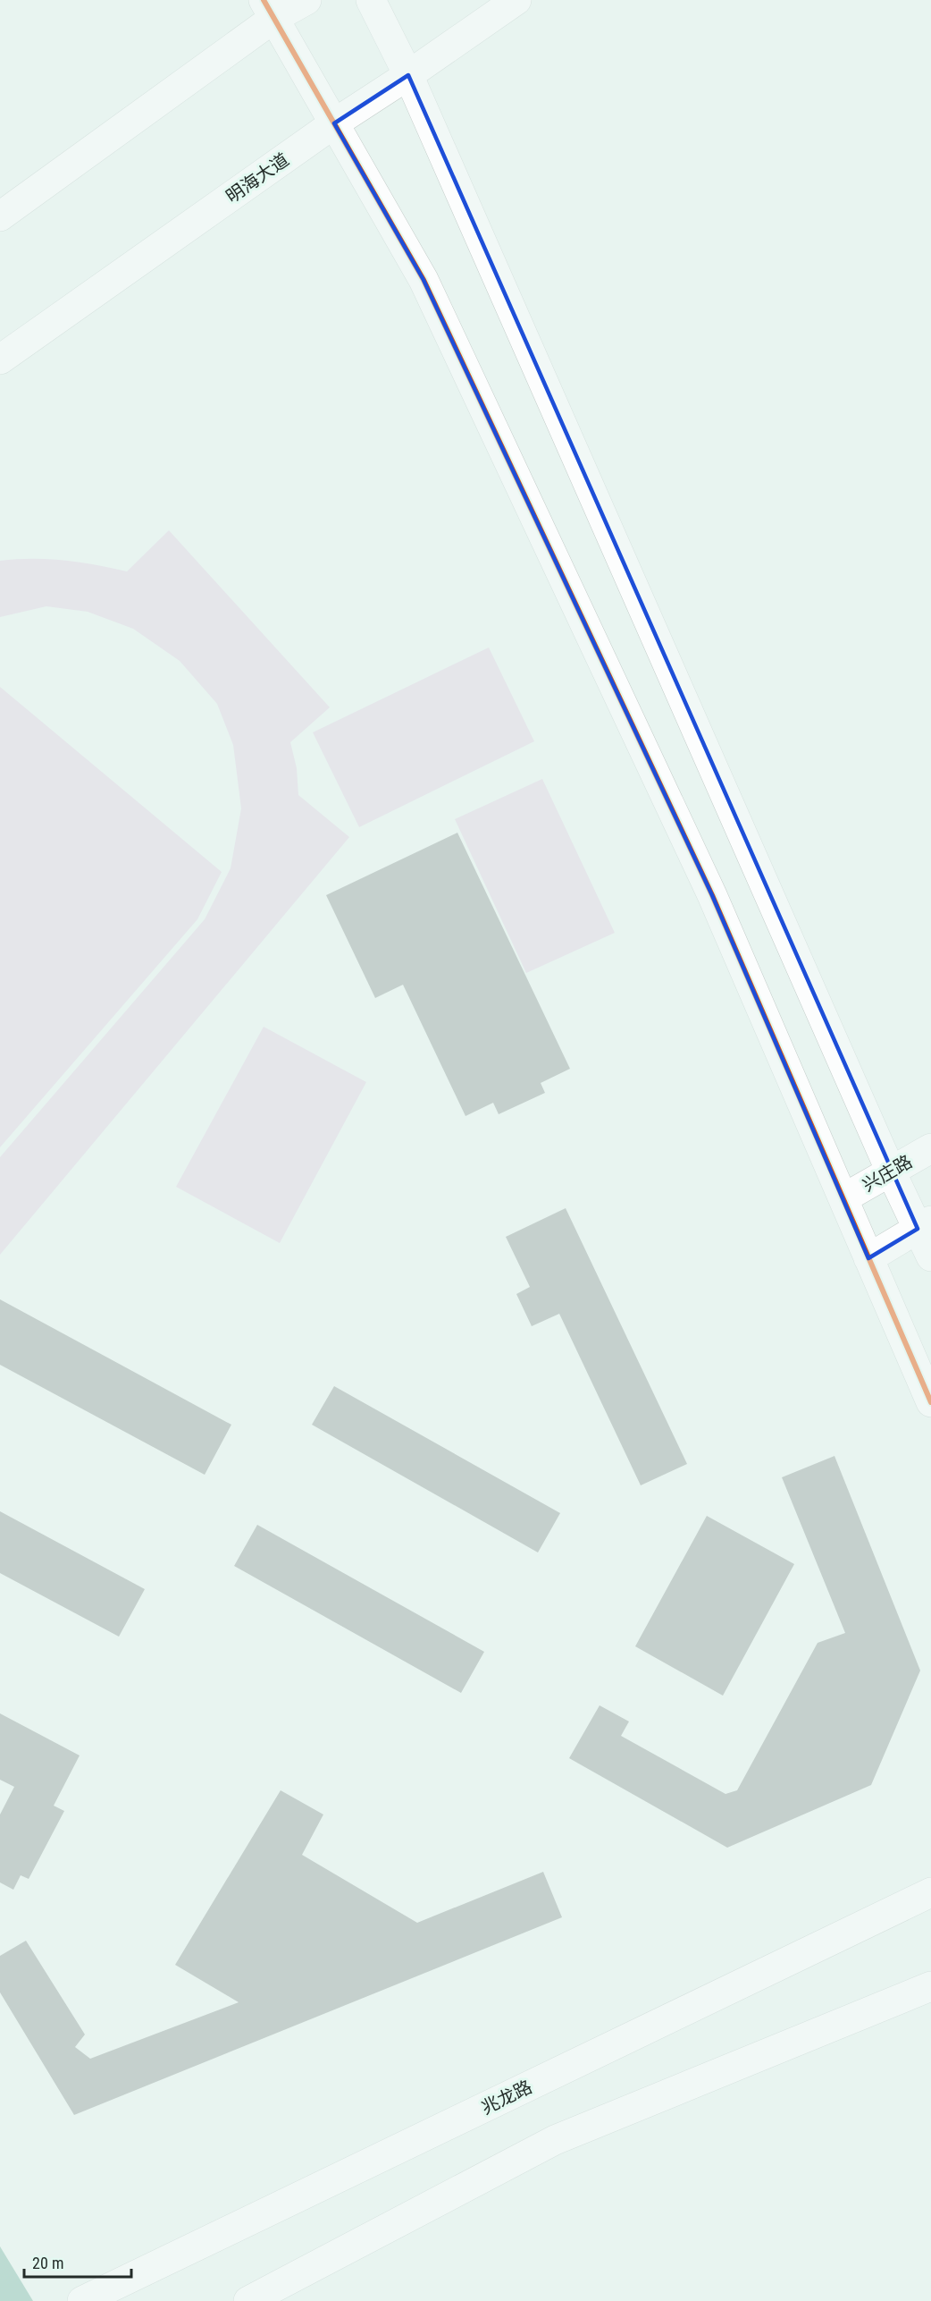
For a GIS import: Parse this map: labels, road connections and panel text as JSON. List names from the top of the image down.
{
  "streets": {
    "street": ["明海大道", "兴庄路", "兆龙路"]
  },
  "scale_bar": "20 m"
}
